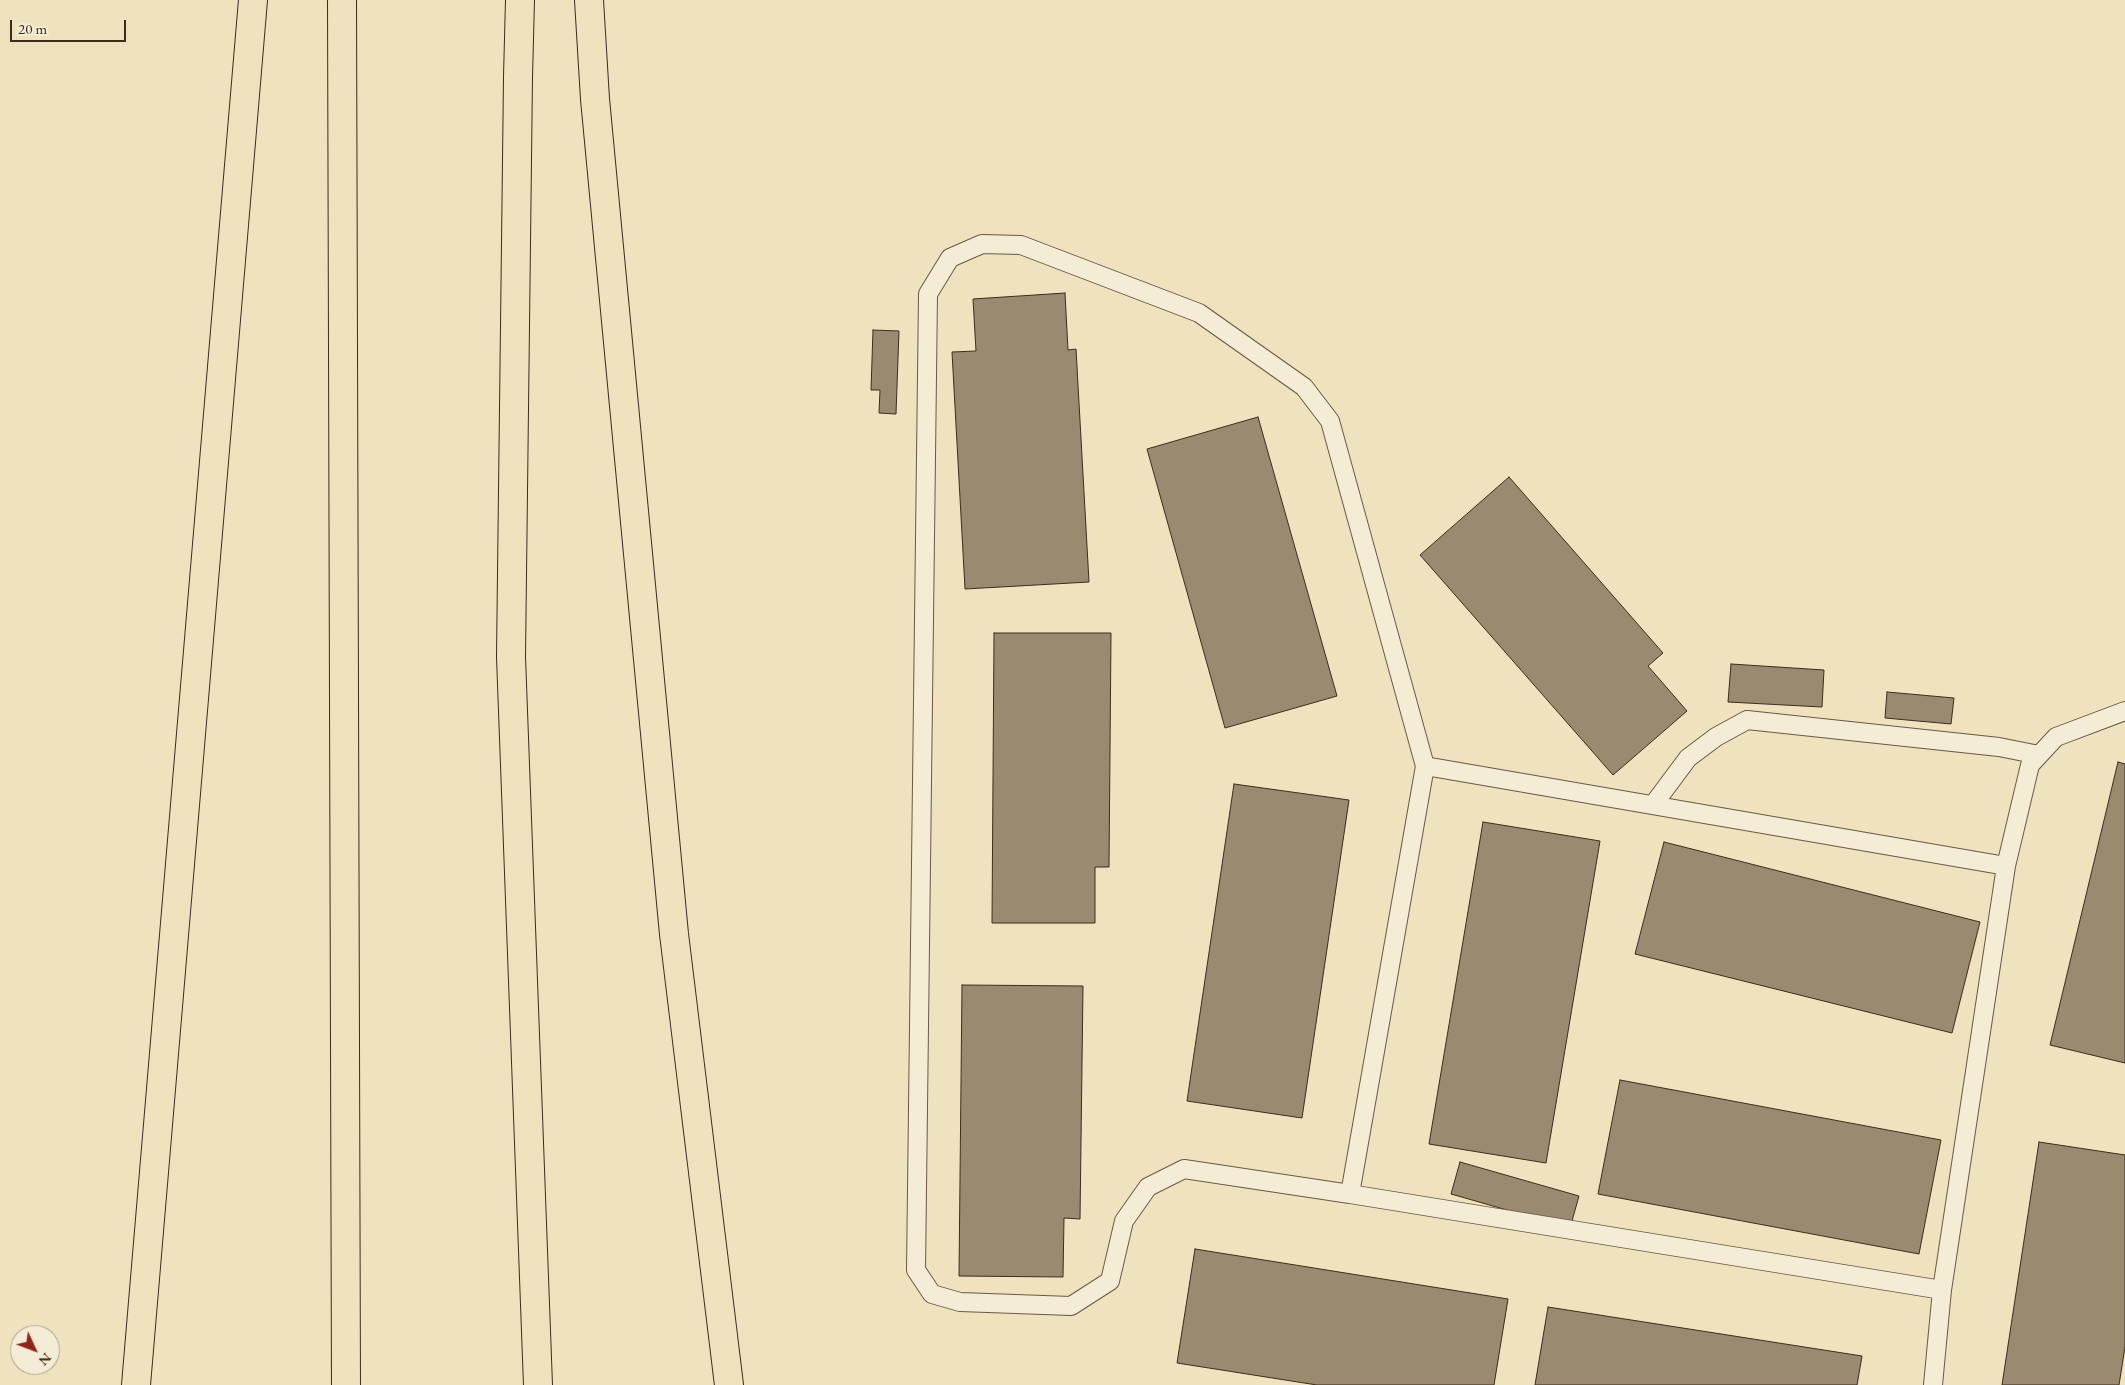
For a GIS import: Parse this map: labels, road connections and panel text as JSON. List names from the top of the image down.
{
  "scale_bar": "20 m",
  "north": "bottom right"
}
